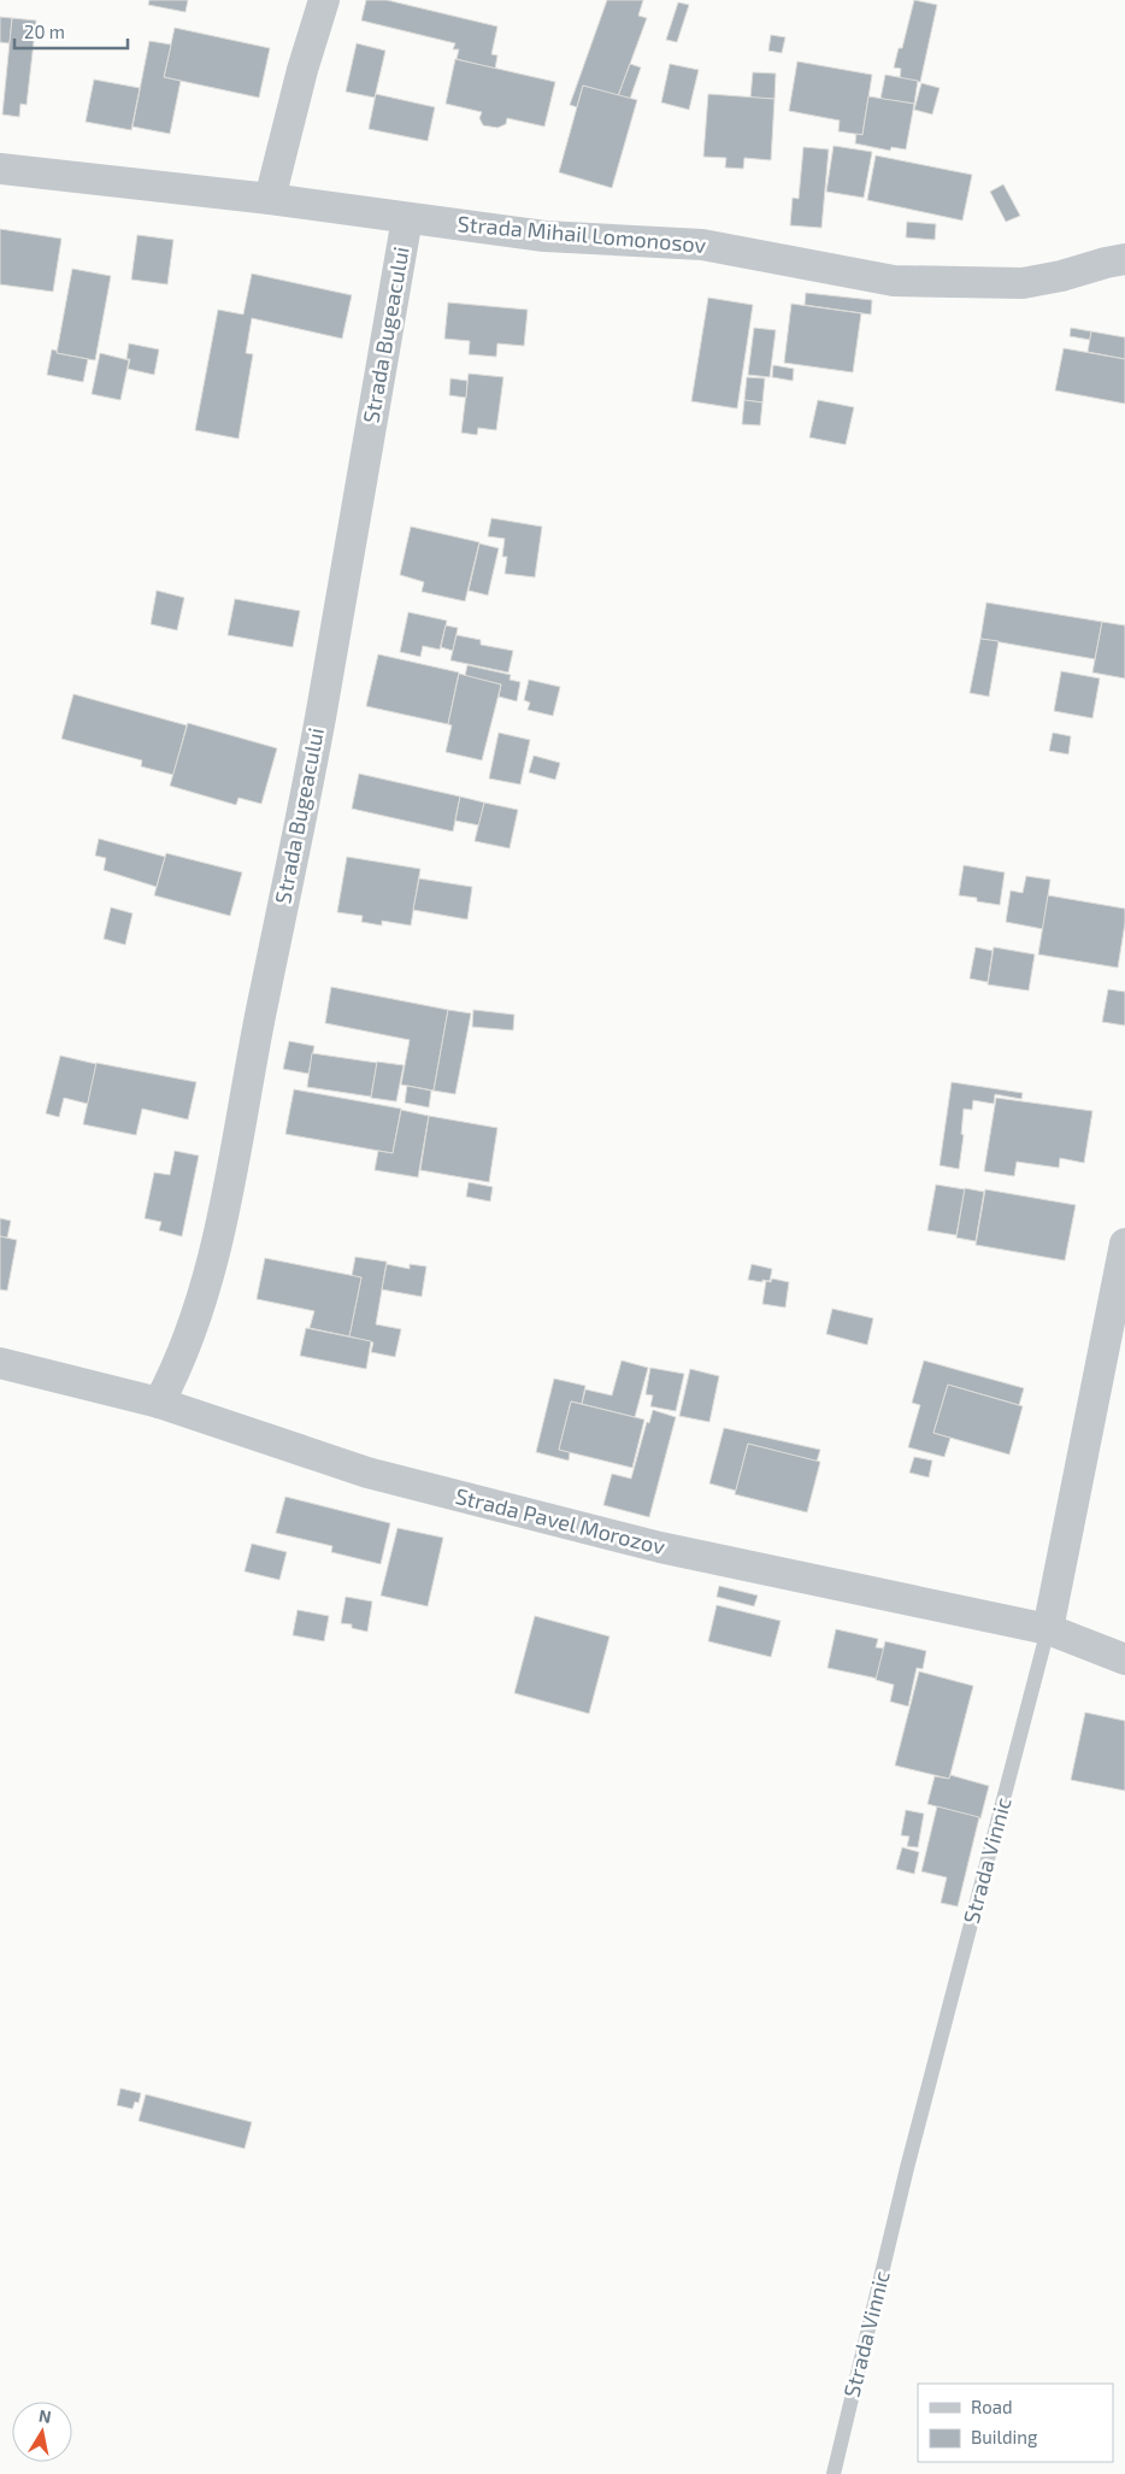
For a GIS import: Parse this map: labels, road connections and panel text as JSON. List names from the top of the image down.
{
  "streets": {
    "street": [
      "Strada Mihail Lomonosov",
      "Strada Bugeacului",
      "Strada Pavel Morozov",
      "Strada Vinnic"
    ]
  },
  "crossings": [
    ["Strada Mihail Lomonosov", "Strada Bugeacului"],
    ["Strada Bugeacului", "Strada Pavel Morozov"],
    ["Strada Pavel Morozov", "Strada Vinnic"]
  ],
  "legend": ["Road", "Building"],
  "scale_bar": "20 m",
  "north": "top"
}
